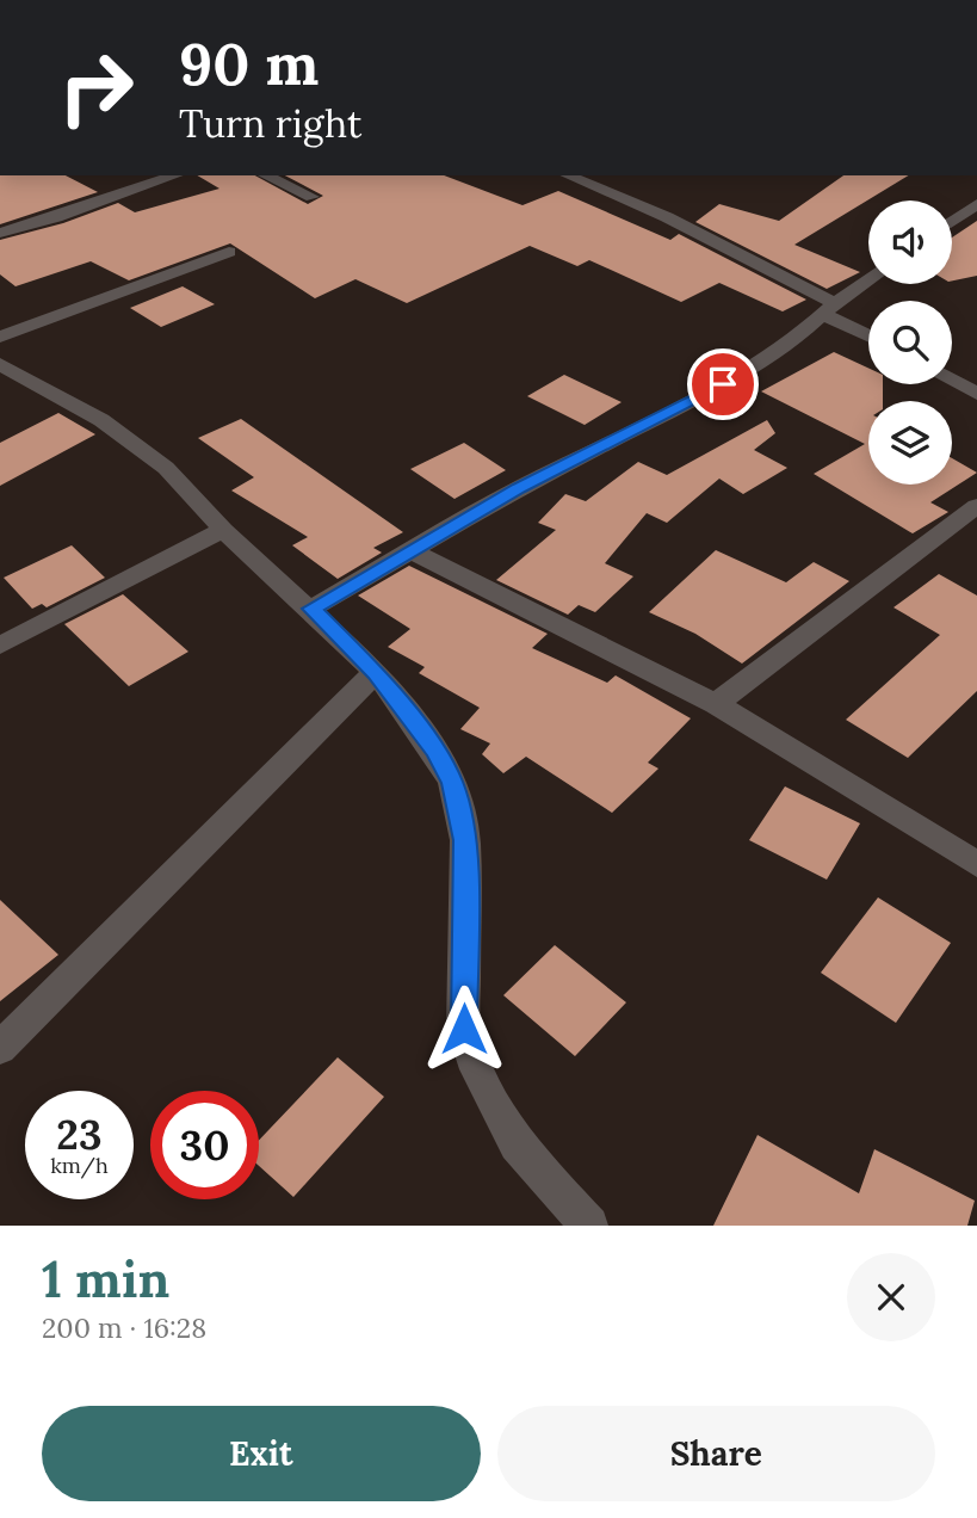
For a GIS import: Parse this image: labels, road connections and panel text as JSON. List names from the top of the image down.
{
  "page": {
    "turn": ["90 m", "Turn right"],
    "speed": "23 km/h",
    "limit": "30",
    "heading": ["1 min", "200 m · 16:28"],
    "buttons": ["Exit", "Share"]
  }
}
